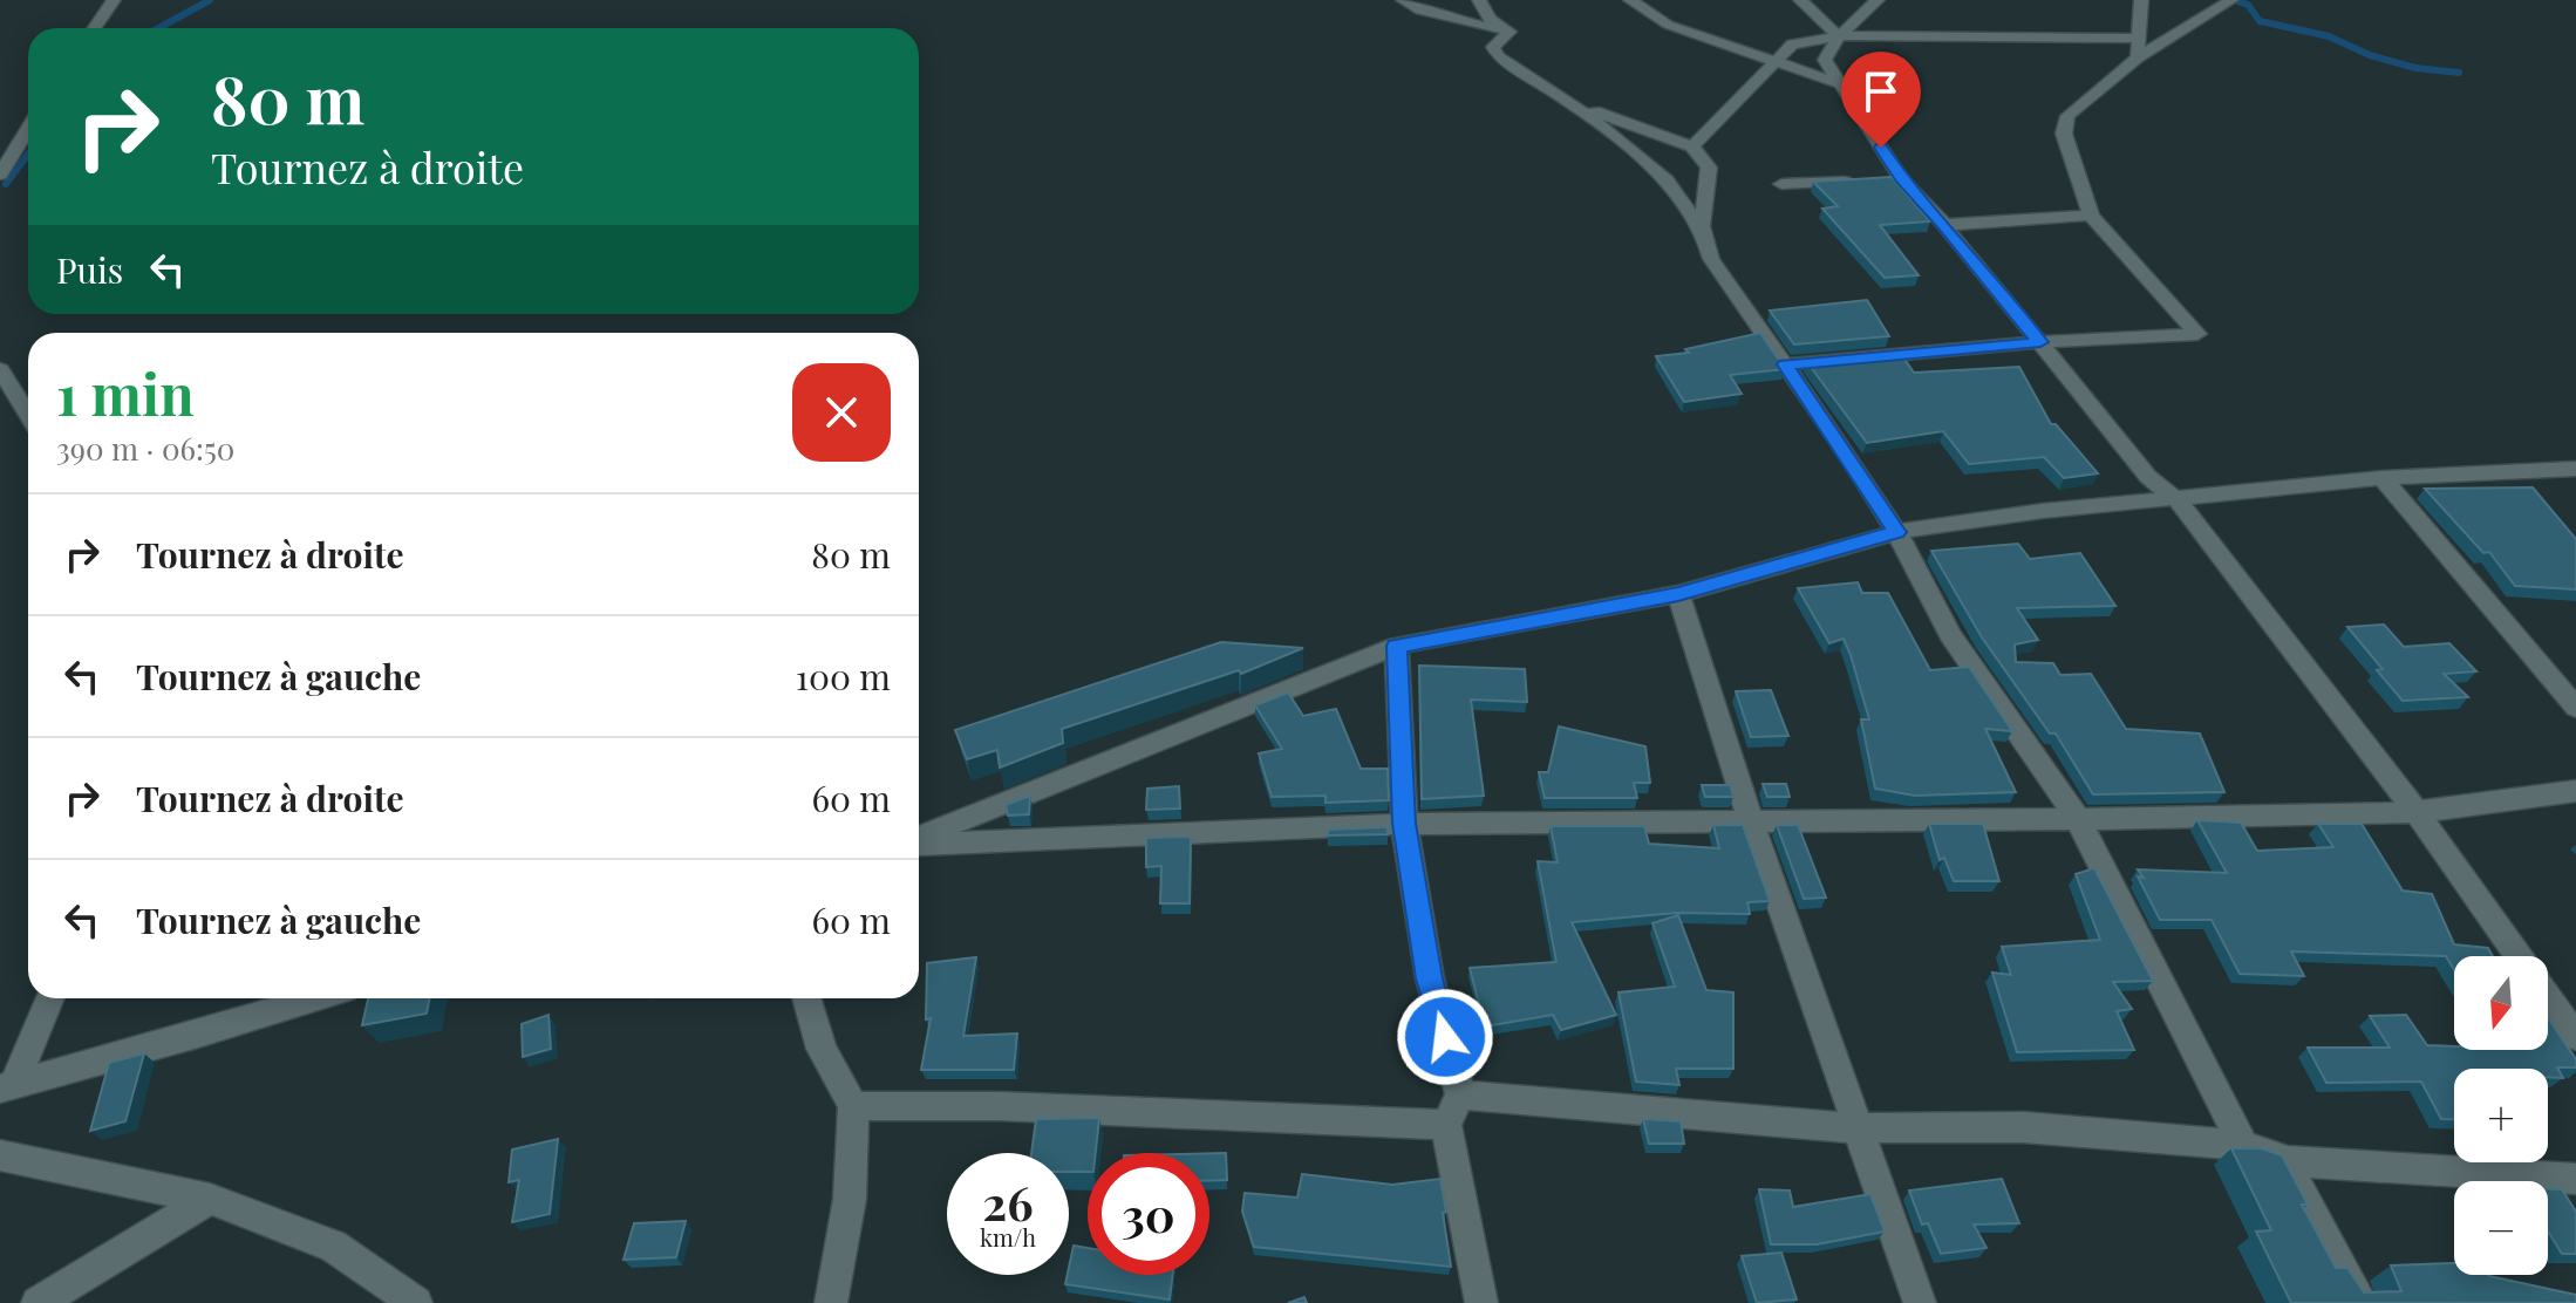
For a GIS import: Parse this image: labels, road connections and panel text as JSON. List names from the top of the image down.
{
  "north": "bottom",
  "page": {
    "turn": ["80 m", "Tournez à droite"],
    "then": "Puis",
    "heading": ["1 min", "390 m · 06:50"],
    "list": [
      {
        "name": "Tournez à droite",
        "value": "80 m"
      },
      {
        "name": "Tournez à gauche",
        "value": "100 m"
      },
      {
        "name": "Tournez à droite",
        "value": "60 m"
      },
      {
        "name": "Tournez à gauche",
        "value": "60 m"
      }
    ],
    "map_buttons": ["+", "−"],
    "speed": "26 km/h",
    "limit": "30"
  }
}
